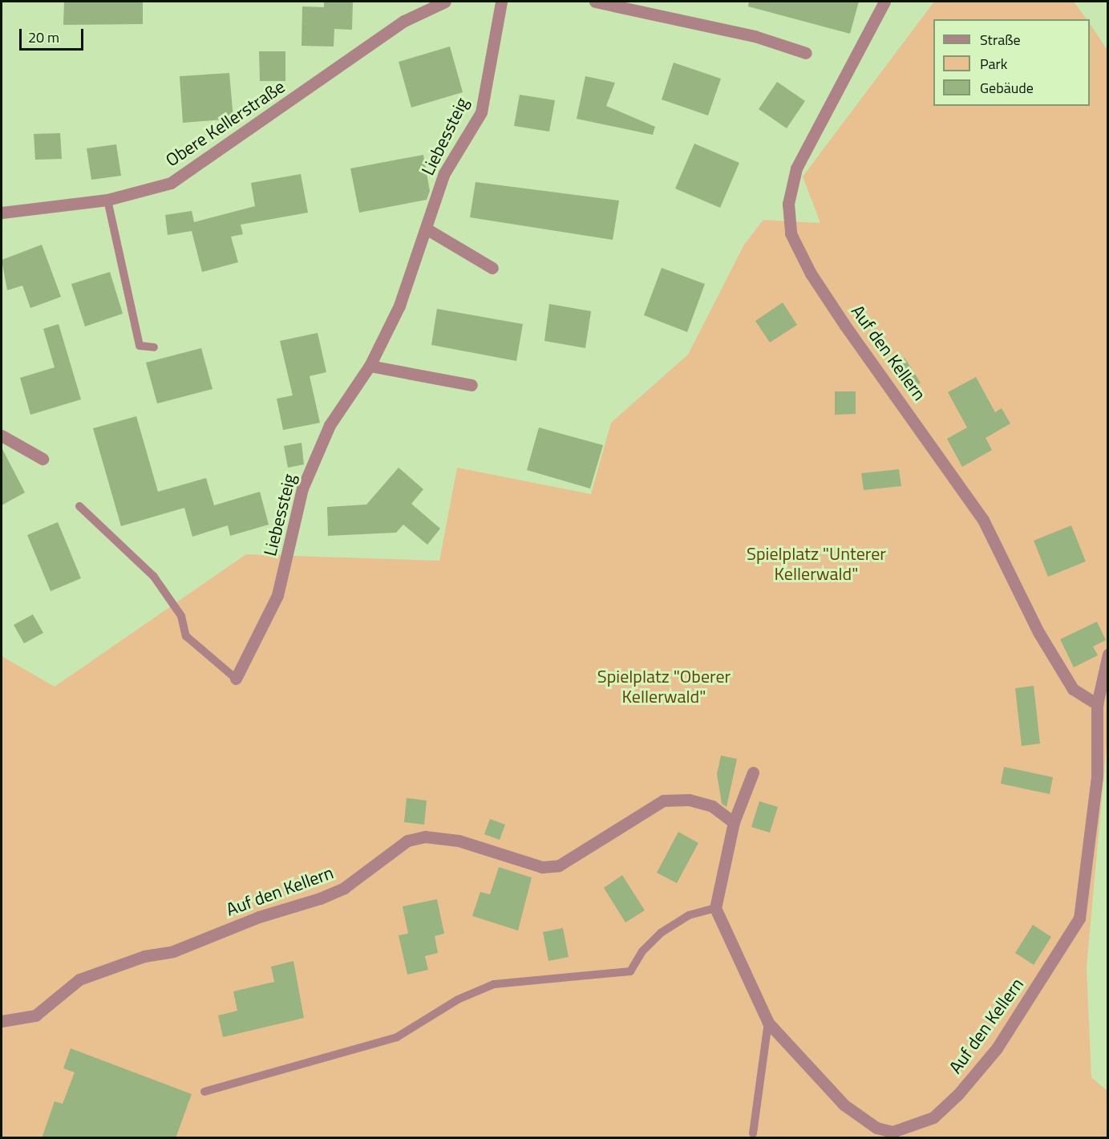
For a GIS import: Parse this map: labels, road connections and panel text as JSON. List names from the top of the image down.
{
  "streets": {
    "street": ["Obere Kellerstraße", "Liebessteig", "Auf den Kellern"]
  },
  "parks": ["Spielplatz \"Unterer Kellerwald\"", "Spielplatz \"Oberer Kellerwald\""],
  "legend": ["Straße", "Park", "Gebäude"],
  "scale_bar": "20 m"
}
